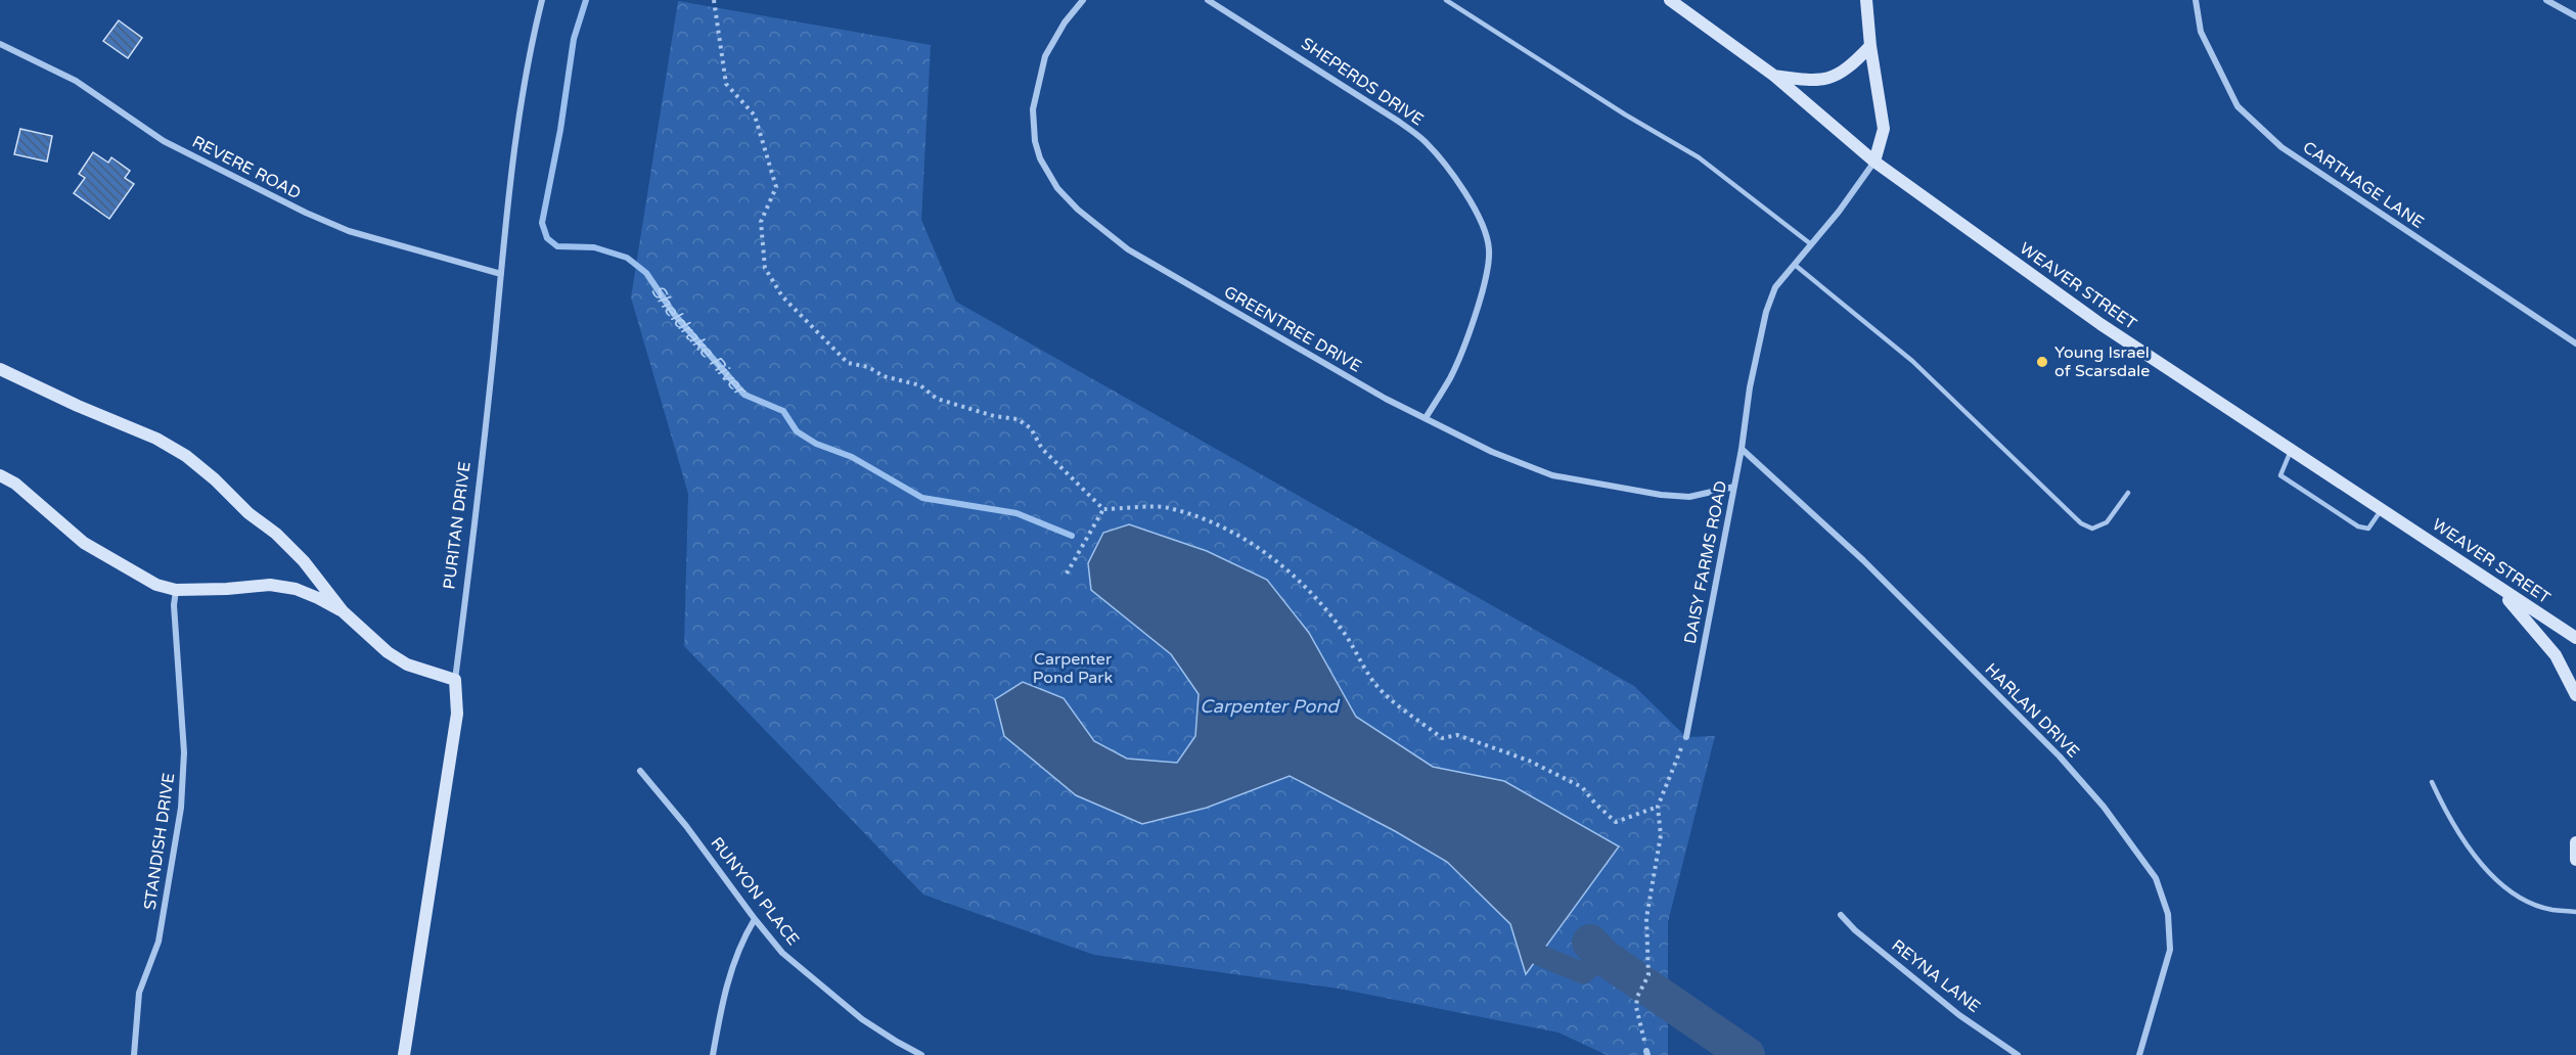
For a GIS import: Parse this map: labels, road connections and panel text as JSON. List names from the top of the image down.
{
  "streets": {
    "street": [
      "SHEPERDS DRIVE",
      "REVERE ROAD",
      "CARTHAGE LANE",
      "WEAVER STREET",
      "GREENTREE DRIVE",
      "PURITAN DRIVE",
      "DAISY FARMS ROAD",
      "HARLAN DRIVE",
      "STANDISH DRIVE",
      "RUNYON PLACE",
      "REYNA LANE"
    ]
  },
  "crossings": [
    ["SHEPERDS DRIVE", "GREENTREE DRIVE"],
    ["REVERE ROAD", "PURITAN DRIVE"],
    ["WEAVER STREET", "DAISY FARMS ROAD"],
    ["GREENTREE DRIVE", "DAISY FARMS ROAD"],
    ["DAISY FARMS ROAD", "HARLAN DRIVE"]
  ],
  "water": ["Sheldrake River", "Carpenter Pond"],
  "parks": ["Carpenter Pond Park"],
  "places": ["Young Israel of Scarsdale"]
}
